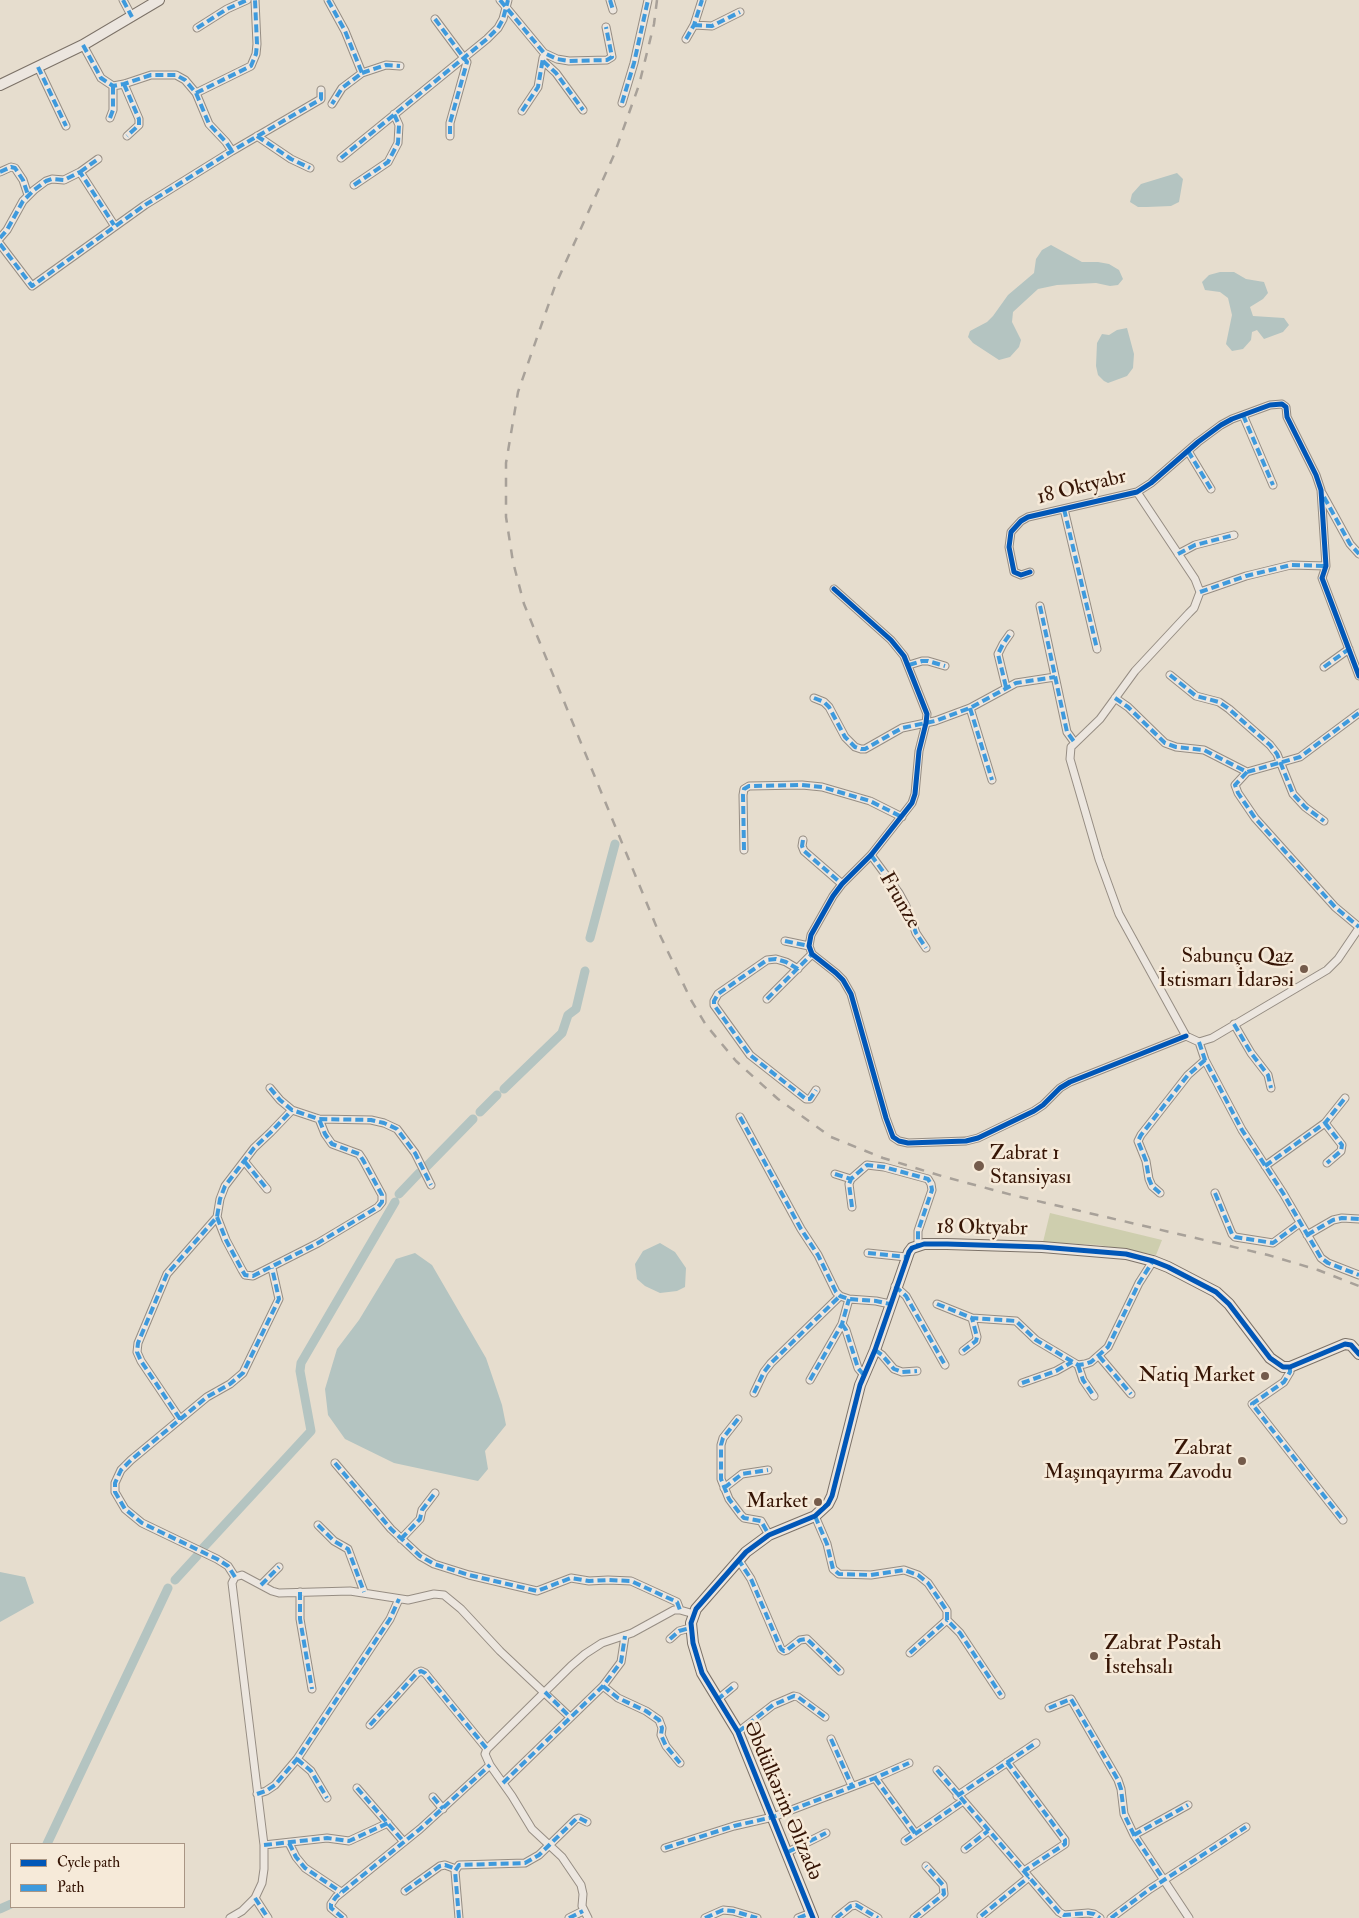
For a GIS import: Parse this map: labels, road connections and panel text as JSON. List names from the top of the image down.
{
  "streets": {
    "street": ["18 Oktyabr", "Frunze", "Əbdülkərim Əlizadə"]
  },
  "crossings": [
    ["18 Oktyabr", "Əbdülkərim Əlizadə"]
  ],
  "places": [
    "Sabunçu Qaz İstismarı İdarəsi",
    "Zabrat 1 Stansiyası",
    "Natiq Market",
    "Zabrat Maşınqayırma Zavodu",
    "Market",
    "Zabrat Pəstah İstehsalı"
  ],
  "legend": ["Cycle path", "Path"]
}
